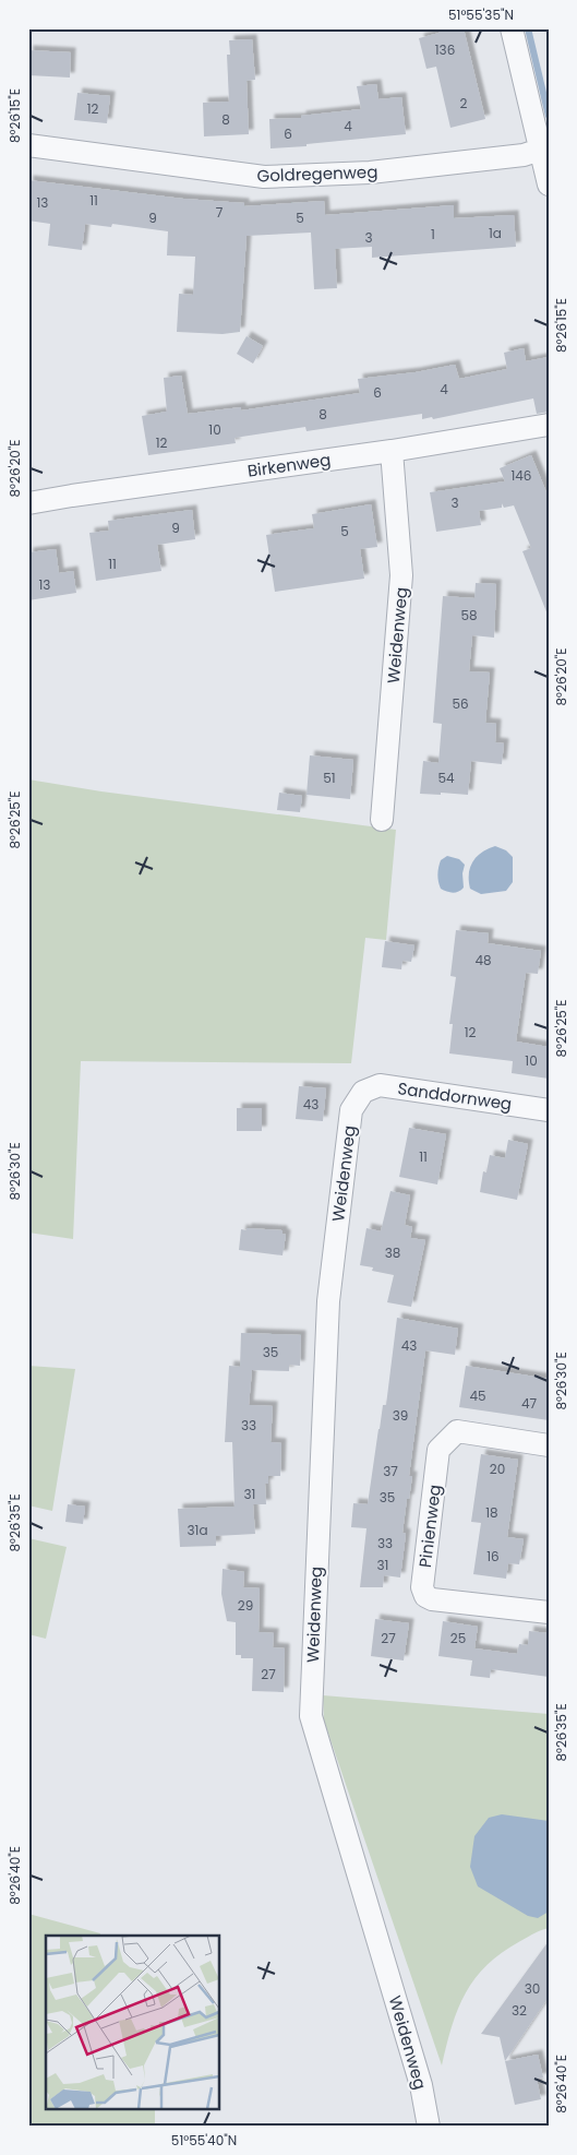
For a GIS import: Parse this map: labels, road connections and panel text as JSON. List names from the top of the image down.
{
  "streets": {
    "street": [
      "Goldregenweg",
      "Birkenweg",
      "Weidenweg",
      "Sanddornweg",
      "Pinienweg"
    ]
  },
  "crossings": [
    ["Birkenweg", "Weidenweg"],
    ["Weidenweg", "Sanddornweg"]
  ],
  "house_numbers": [
    "136",
    "2",
    "12",
    "8",
    "4",
    "6",
    "11",
    "13",
    "7",
    "9",
    "5",
    "1a",
    "1",
    "3",
    "4",
    "6",
    "8",
    "10",
    "12",
    "146",
    "3",
    "9",
    "5",
    "11",
    "13",
    "58",
    "56",
    "51",
    "54",
    "48",
    "12",
    "10",
    "43",
    "11",
    "38",
    "43",
    "35",
    "45",
    "47",
    "39",
    "33",
    "20",
    "37",
    "31",
    "35",
    "18",
    "31a",
    "33",
    "16",
    "31",
    "29",
    "27",
    "25",
    "27",
    "30",
    "32"
  ],
  "coordinates": [
    "51°55'35\"N",
    "8°26'15\"E",
    "8°26'20\"E",
    "8°26'25\"E",
    "8°26'30\"E",
    "8°26'35\"E",
    "8°26'40\"E",
    "51°55'40\"N"
  ]
}
